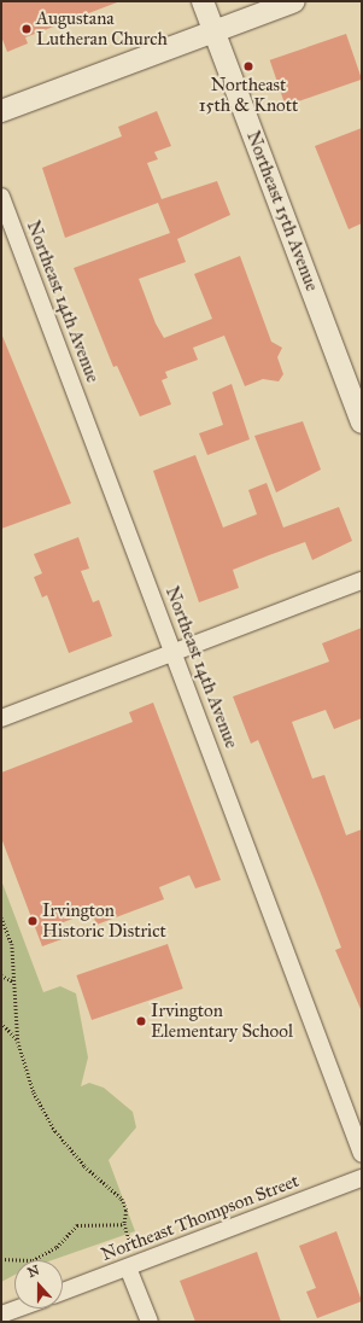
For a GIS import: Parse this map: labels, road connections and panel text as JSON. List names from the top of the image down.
{
  "streets": {
    "street": ["Northeast 15th Avenue", "Northeast 14th Avenue", "Northeast Thompson Street"]
  },
  "places": [
    "Augustana Lutheran Church",
    "Northeast 15th & Knott",
    "Irvington Historic District",
    "Irvington Elementary School"
  ],
  "north": "top"
}
